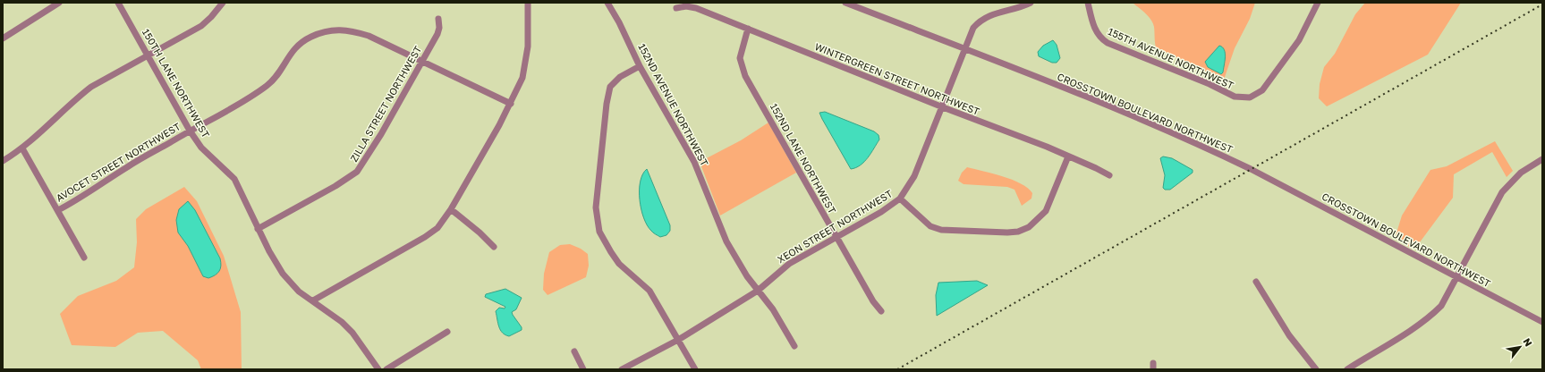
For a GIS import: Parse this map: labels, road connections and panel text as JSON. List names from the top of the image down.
{
  "streets": {
    "street": [
      "155TH AVENUE NORTHWEST",
      "WINTERGREEN STREET NORTHWEST",
      "150TH LANE NORTHWEST",
      "ZILLA STREET NORTHWEST",
      "152ND AVENUE NORTHWEST",
      "CROSSTOWN BOULEVARD NORTHWEST",
      "152ND LANE NORTHWEST",
      "AVOCET STREET NORTHWEST",
      "XEON STREET NORTHWEST"
    ]
  },
  "crossings": [
    ["WINTERGREEN STREET NORTHWEST", "152ND LANE NORTHWEST"],
    ["WINTERGREEN STREET NORTHWEST", "XEON STREET NORTHWEST"],
    ["150TH LANE NORTHWEST", "ZILLA STREET NORTHWEST"],
    ["150TH LANE NORTHWEST", "AVOCET STREET NORTHWEST"],
    ["ZILLA STREET NORTHWEST", "AVOCET STREET NORTHWEST"],
    ["152ND AVENUE NORTHWEST", "XEON STREET NORTHWEST"],
    ["CROSSTOWN BOULEVARD NORTHWEST", "XEON STREET NORTHWEST"],
    ["152ND LANE NORTHWEST", "XEON STREET NORTHWEST"]
  ],
  "north": "top right"
}
